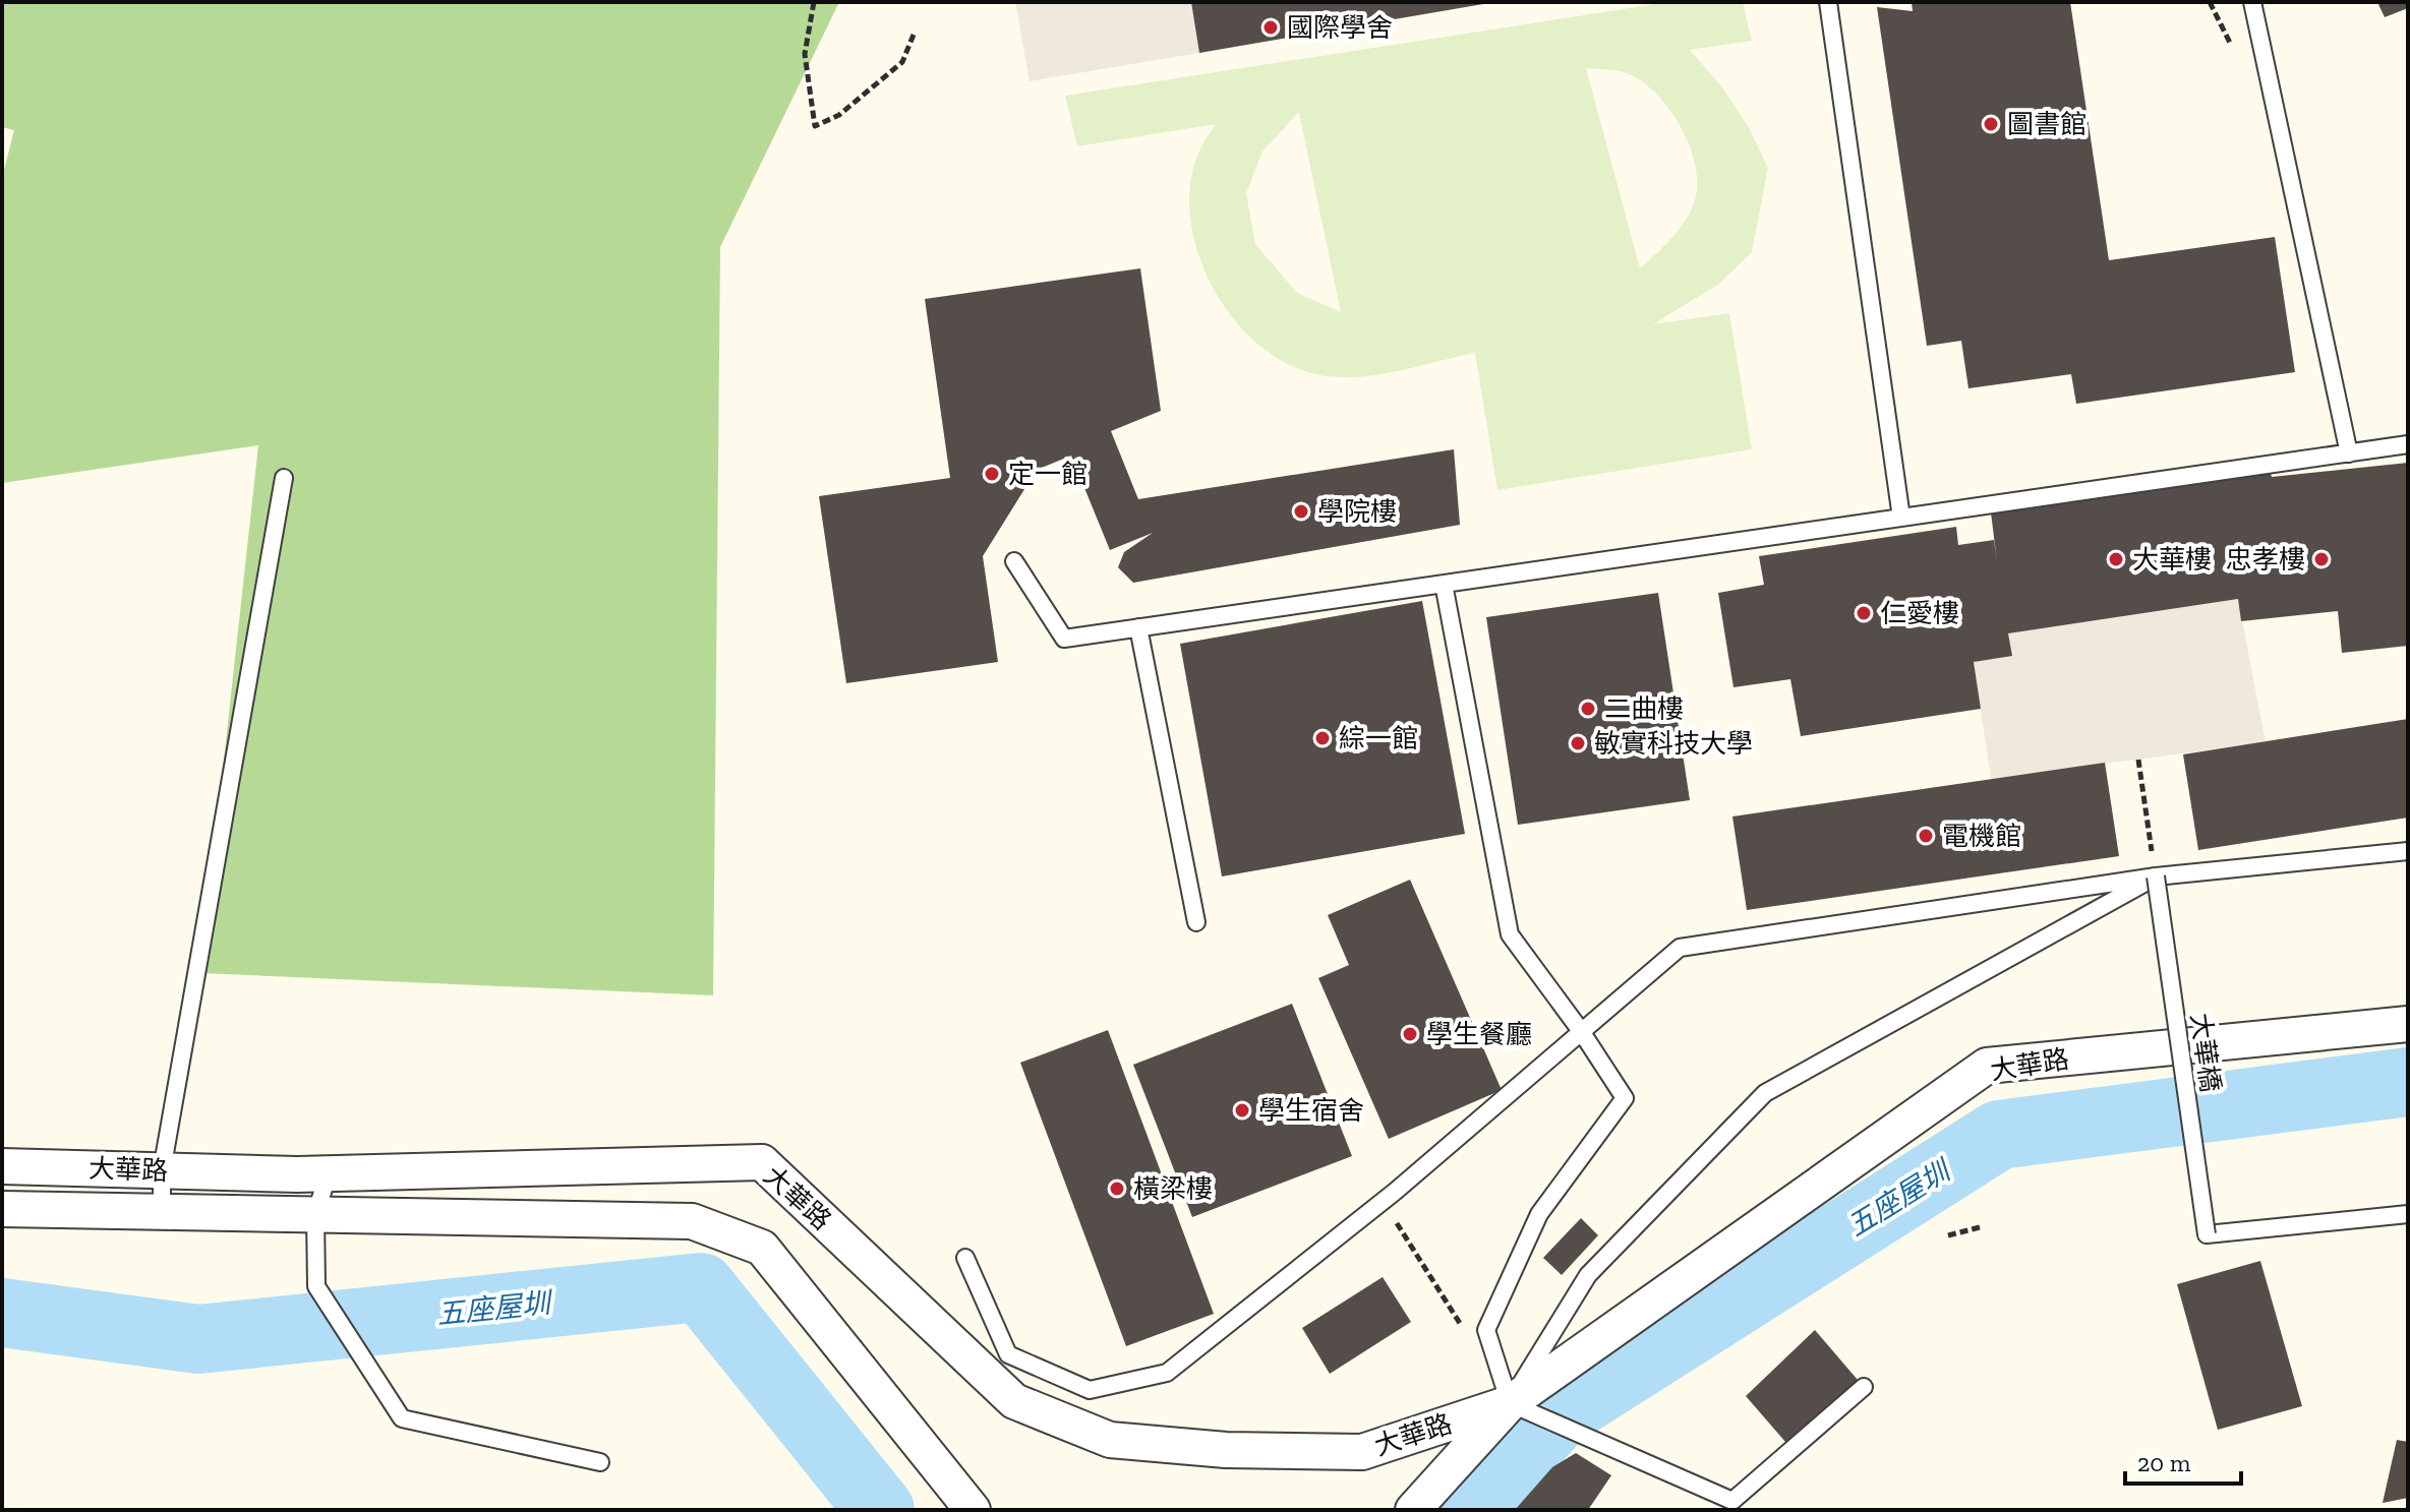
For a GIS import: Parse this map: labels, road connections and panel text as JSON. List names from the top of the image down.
{
  "streets": {
    "street": ["大華路"],
    "lane": ["大華橋"]
  },
  "water": ["五座屋圳"],
  "places": [
    "國際學舍",
    "圖書館",
    "定一館",
    "學院樓",
    "大華樓",
    "忠孝樓",
    "仁愛樓",
    "二曲樓",
    "綜一館",
    "敏實科技大學",
    "電機館",
    "學生餐廳",
    "學生宿舍",
    "橫梁樓"
  ],
  "scale_bar": "20 m"
}
